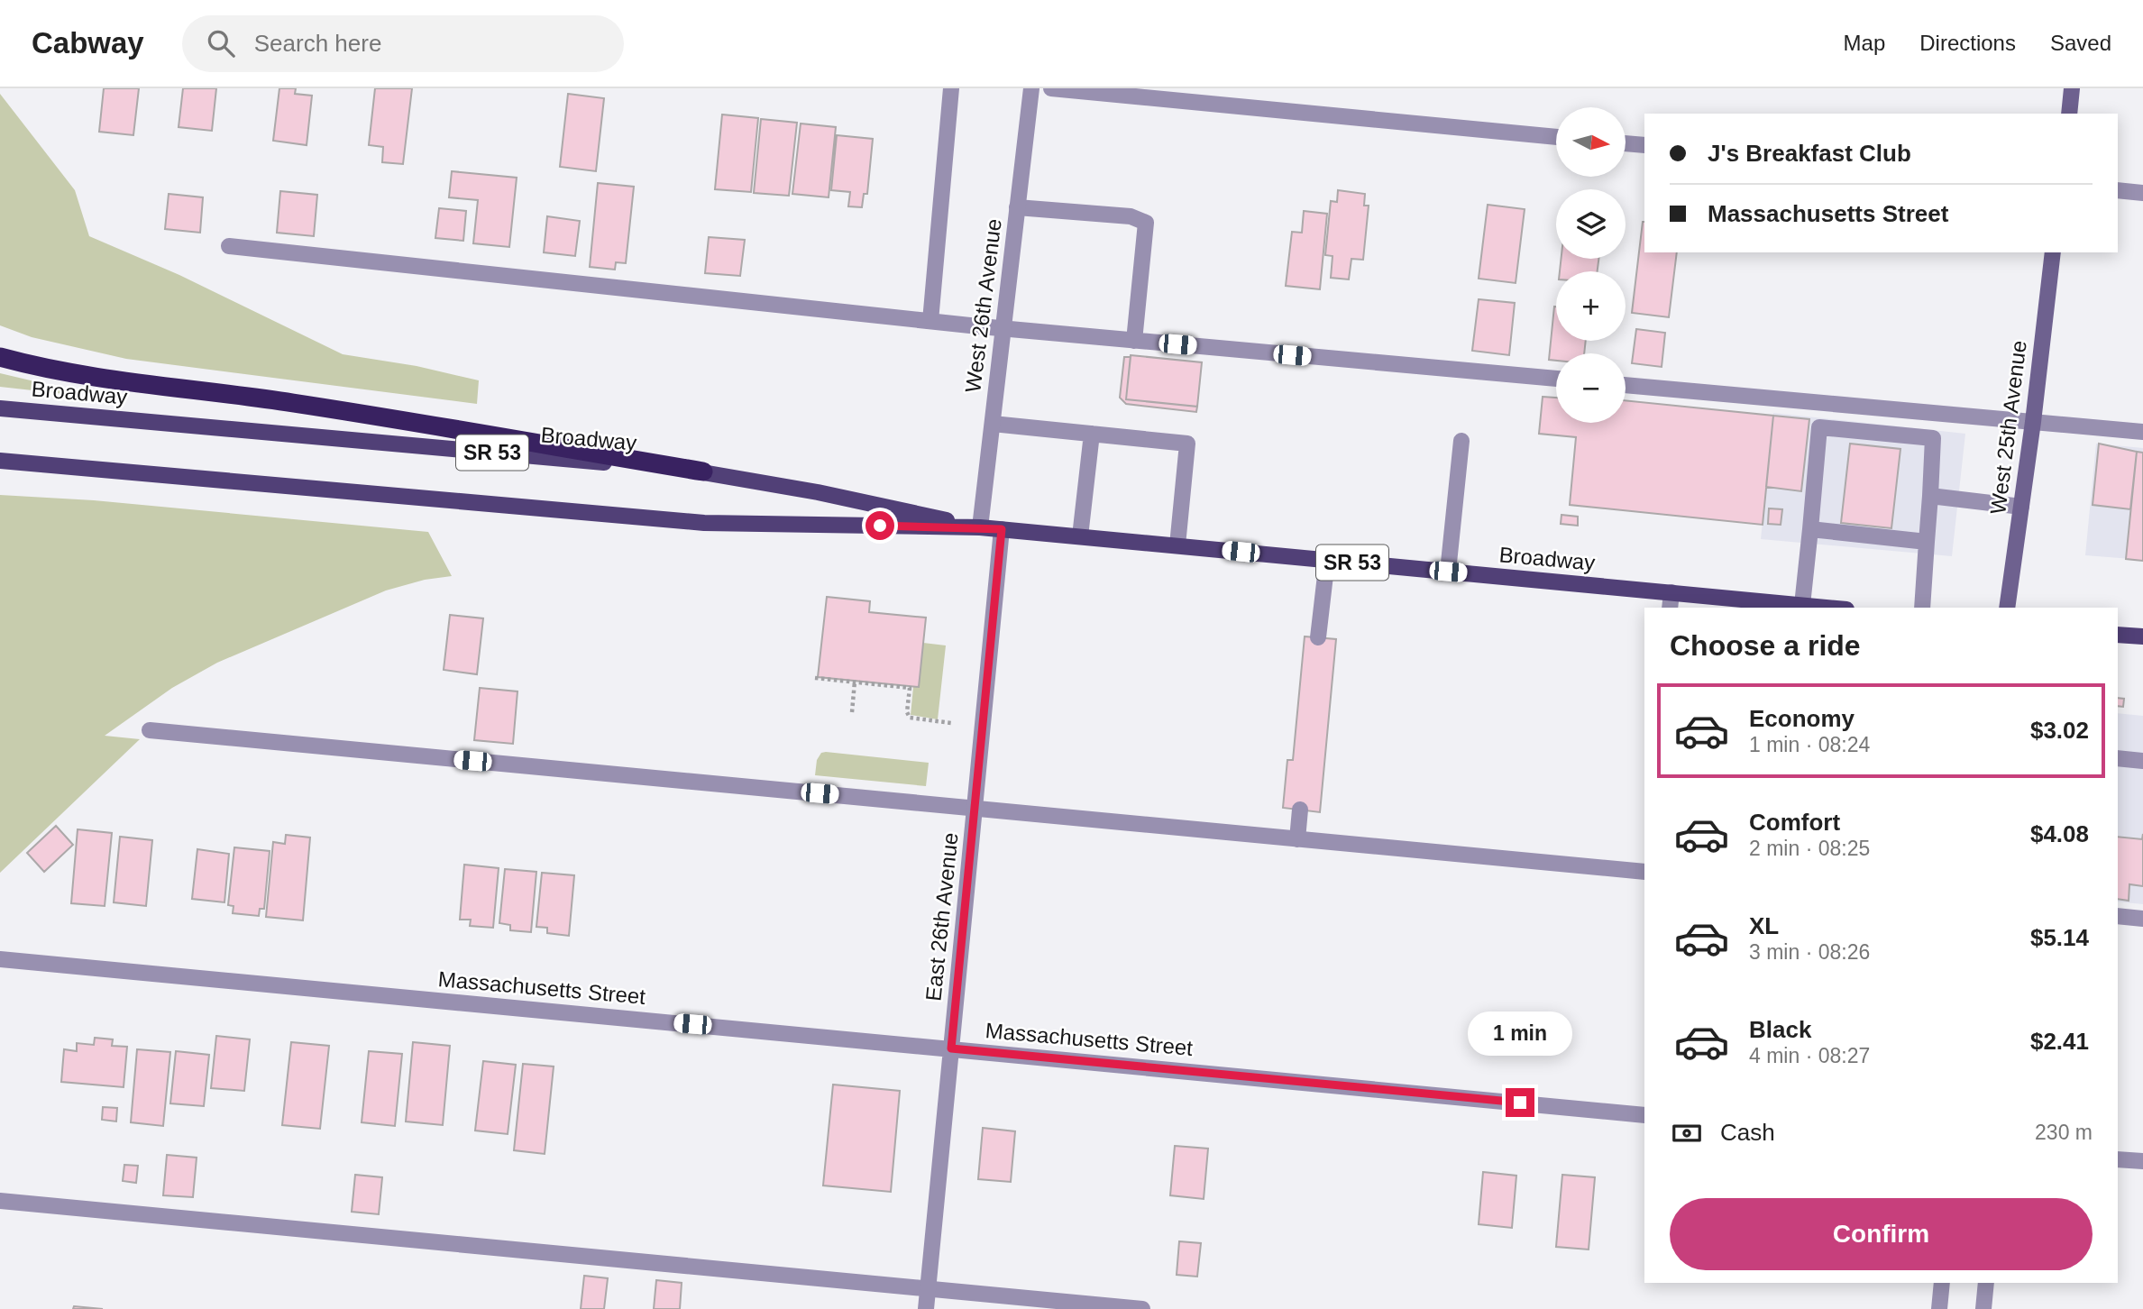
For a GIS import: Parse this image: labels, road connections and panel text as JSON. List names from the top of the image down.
{
  "streets": {
    "main road": ["Broadway", "SR 53"],
    "street": [
      "West 26th Avenue",
      "West 25th Avenue",
      "East 26th Avenue",
      "Massachusetts Street"
    ]
  },
  "crossings": [
    ["West 26th Avenue", "Broadway"],
    ["Broadway", "East 26th Avenue"],
    ["East 26th Avenue", "Massachusetts Street"]
  ],
  "north": "right",
  "page": {
    "header": "Cabway",
    "search": "Search here",
    "nav": ["Map", "Directions", "Saved"],
    "map_buttons": ["+", "−"],
    "banner": ["J's Breakfast Club", "Massachusetts Street"],
    "heading": "Choose a ride",
    "list": [
      {
        "name": "Economy",
        "note": "1 min · 08:24",
        "value": "$3.02"
      },
      {
        "name": "Comfort",
        "note": "2 min · 08:25",
        "value": "$4.08"
      },
      {
        "name": "XL",
        "note": "3 min · 08:26",
        "value": "$5.14"
      },
      {
        "name": "Black",
        "note": "4 min · 08:27",
        "value": "$2.41"
      }
    ],
    "bubble": "1 min",
    "pay": ["Cash", "230 m"],
    "buttons": "Confirm"
  }
}
